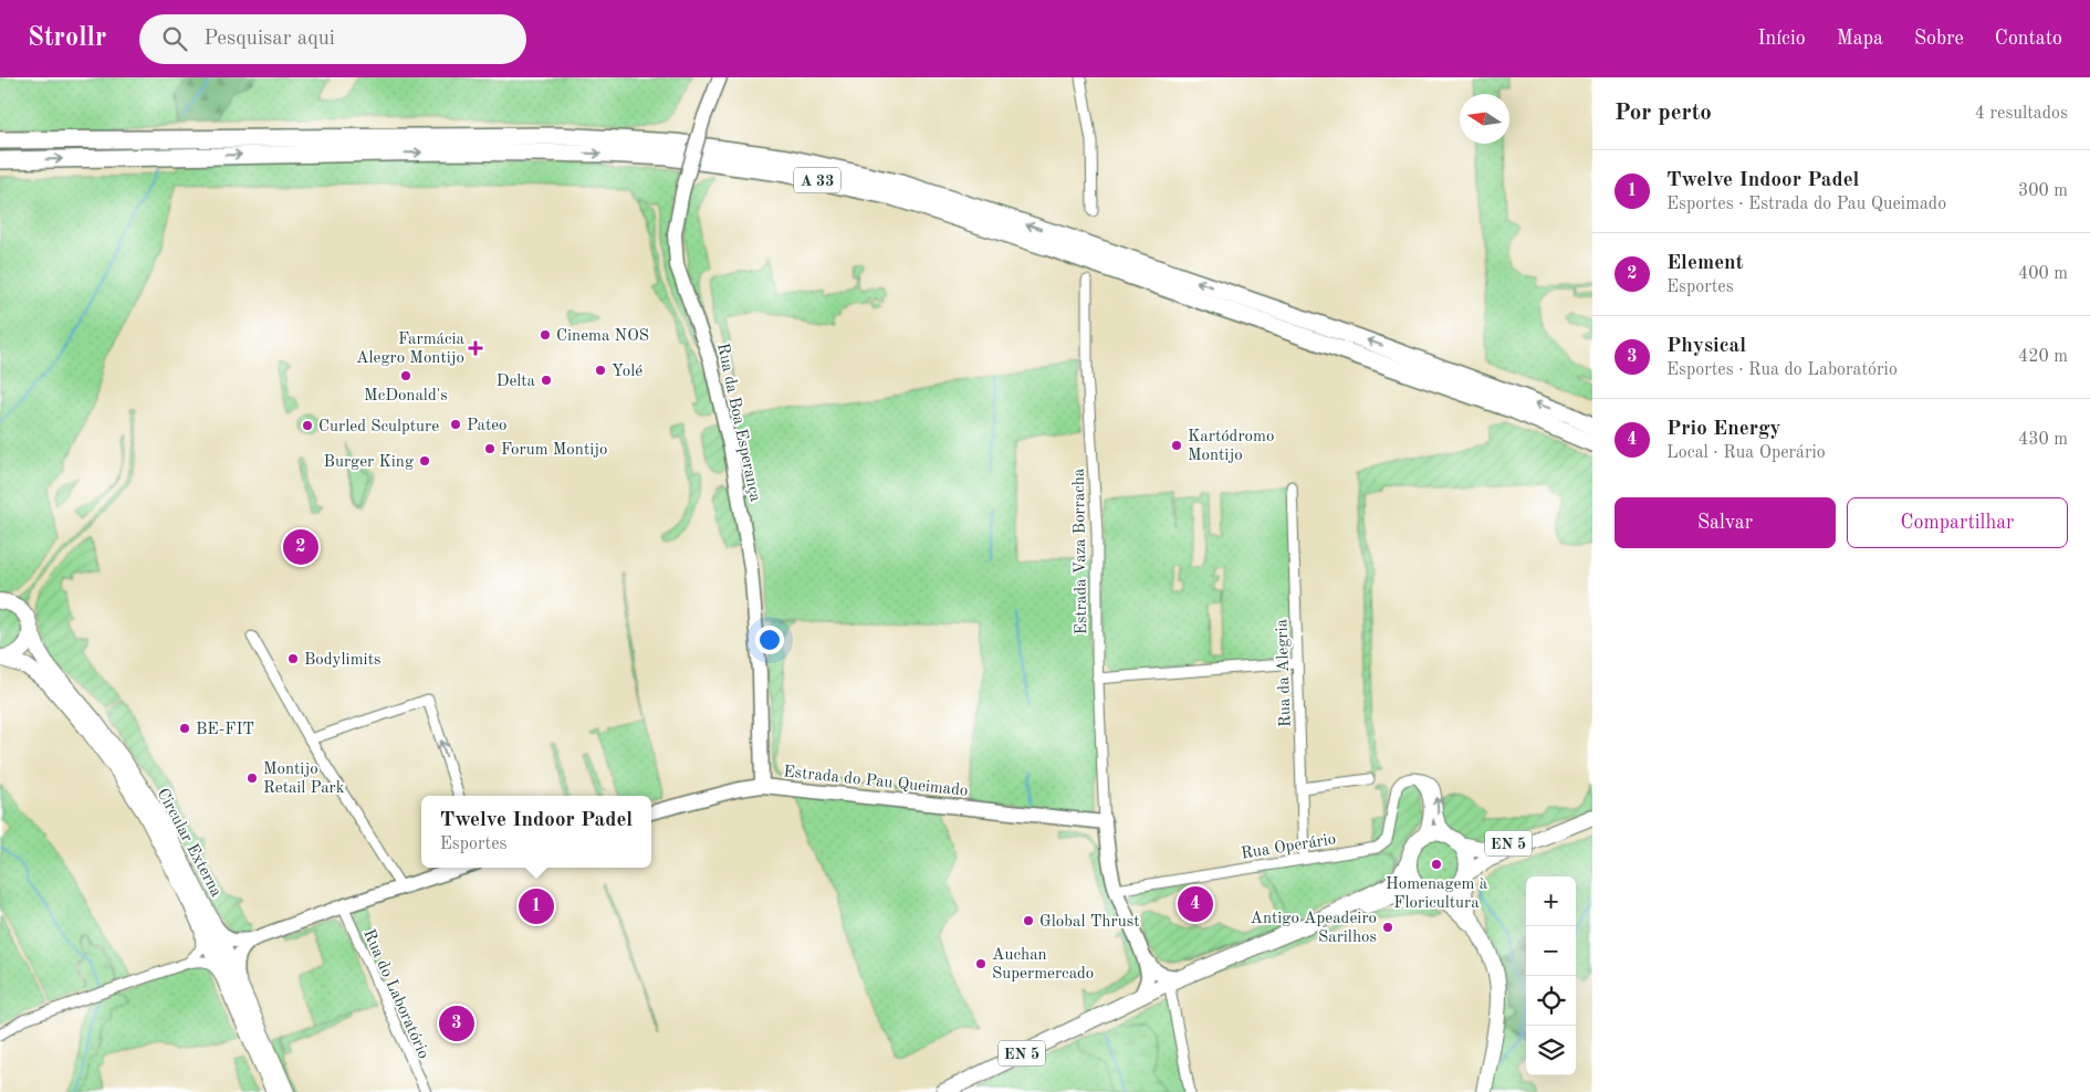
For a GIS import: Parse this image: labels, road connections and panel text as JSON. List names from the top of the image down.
{
  "streets": {
    "highway": ["A 33"],
    "main road": ["Circular Externa", "EN 5"],
    "street": [
      "Rua da Boa Esperança",
      "Estrada Vaza Borracha",
      "Rua da Alegria",
      "Estrada do Pau Queimado",
      "Rua Operário",
      "Rua do Laboratório"
    ]
  },
  "crossings": [
    ["Rua da Boa Esperança", "Estrada do Pau Queimado"],
    ["Estrada Vaza Borracha", "Estrada do Pau Queimado"],
    ["Rua da Alegria", "Rua Operário"]
  ],
  "places": {
    "other": [
      "Cinema NOS",
      "Yolé",
      "McDonald's",
      "Delta",
      "Pateo",
      "Curled Sculpture",
      "Kartódromo Montijo",
      "Forum Montijo",
      "Burger King",
      "Bodylimits",
      "BE-FIT",
      "Montijo Retail Park",
      "Homenagem à Floricultura",
      "Global Thrust",
      "Antigo Apeadeiro Sarilhos",
      "Auchan Supermercado"
    ],
    "health": ["Farmácia Alegro Montijo"]
  },
  "north": "left",
  "page": {
    "header": "Strollr",
    "search": "Pesquisar aqui",
    "nav": [
      "Início",
      "Mapa",
      "Sobre",
      "Contato"
    ],
    "heading": ["Por perto", "4 resultados"],
    "list": [
      {
        "mark": "1",
        "name": "Twelve Indoor Padel",
        "note": "Esportes · Estrada do Pau Queimado",
        "value": "300 m"
      },
      {
        "mark": "2",
        "name": "Element",
        "note": "Esportes",
        "value": "400 m"
      },
      {
        "mark": "3",
        "name": "Physical",
        "note": "Esportes · Rua do Laboratório",
        "value": "420 m"
      },
      {
        "mark": "4",
        "name": "Prio Energy",
        "note": "Local · Rua Operário",
        "value": "430 m"
      }
    ],
    "buttons": ["Salvar", "Compartilhar"],
    "pins": [
      "2",
      "4",
      "1",
      "3"
    ],
    "popup": ["Twelve Indoor Padel", "Esportes"],
    "map_buttons": ["+", "−"]
  }
}
